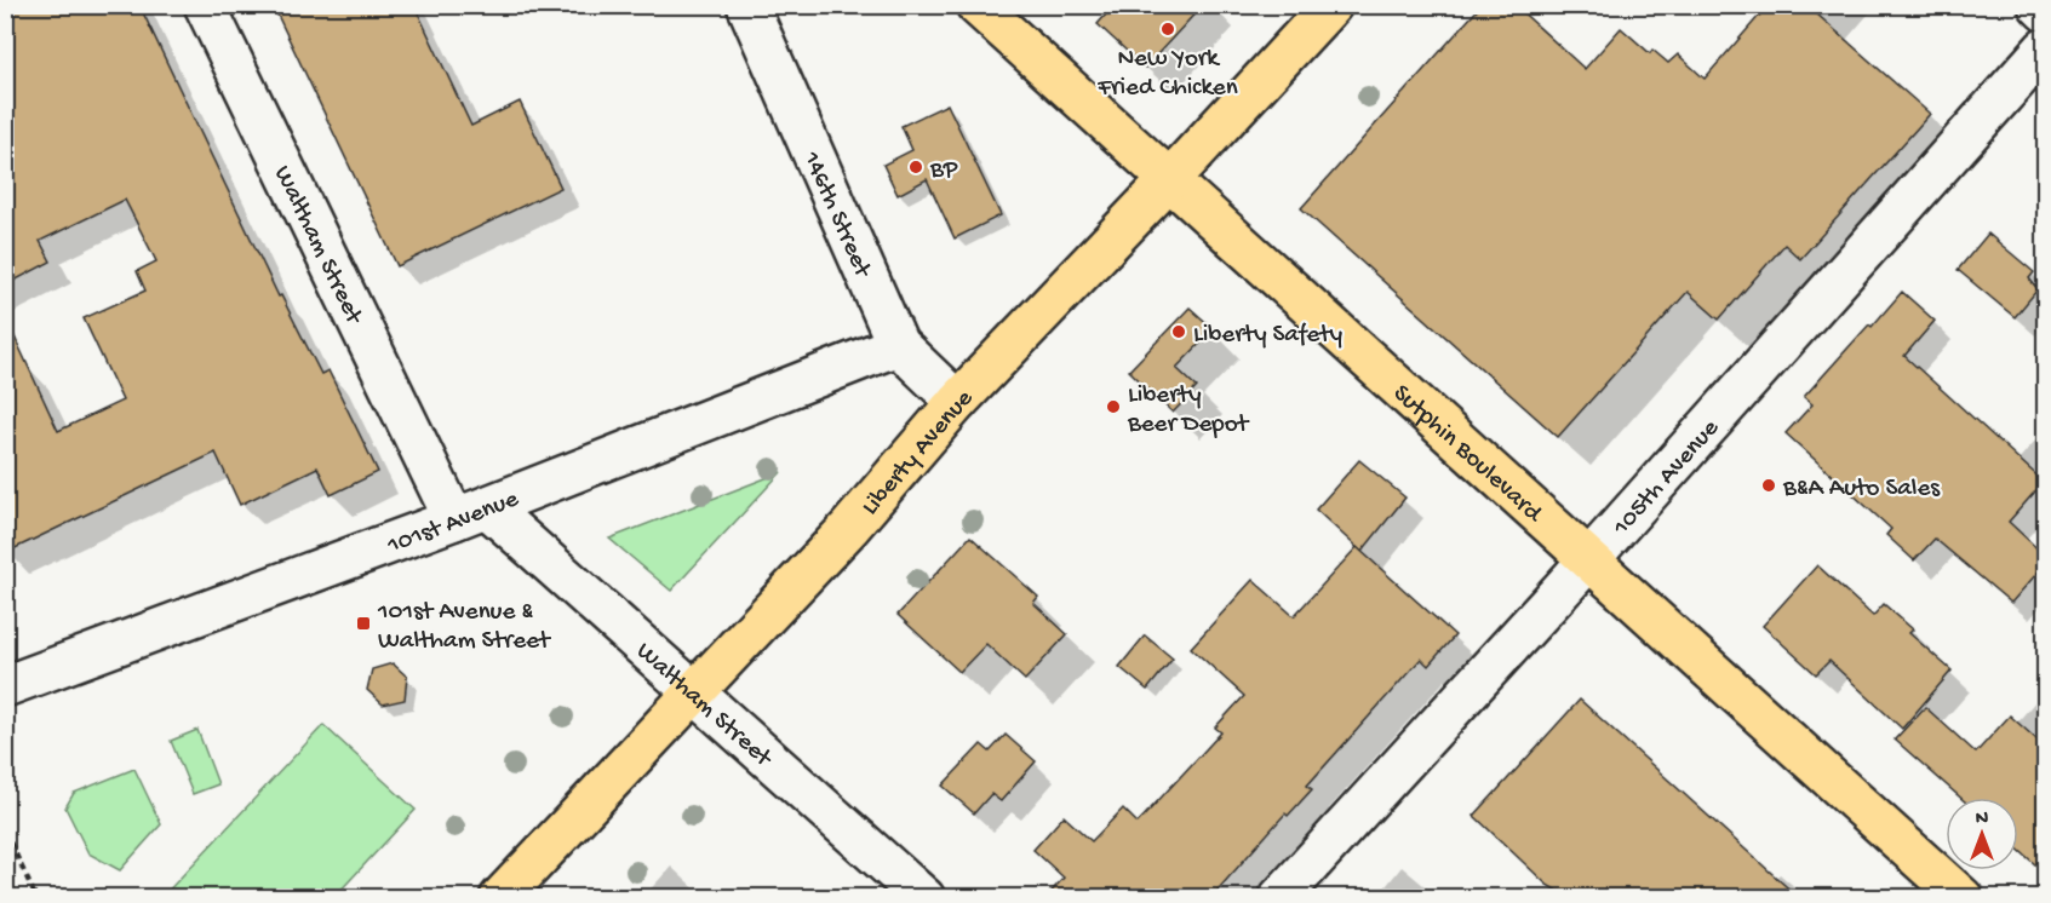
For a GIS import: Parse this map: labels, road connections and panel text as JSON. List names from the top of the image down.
{
  "streets": {
    "main road": ["Liberty Avenue", "Sutphin Boulevard"],
    "street": [
      "146th Street",
      "Waltham Street",
      "105th Avenue",
      "101st Avenue"
    ]
  },
  "crossings": [
    ["146th Street", "Liberty Avenue"],
    ["146th Street", "101st Avenue"],
    ["Waltham Street", "Liberty Avenue"],
    ["Waltham Street", "101st Avenue"],
    ["Liberty Avenue", "Sutphin Boulevard"],
    ["Sutphin Boulevard", "105th Avenue"]
  ],
  "places": {
    "other": [
      "New York Fried Chicken",
      "BP",
      "Liberty Safety",
      "Liberty Beer Depot",
      "B&A Auto Sales"
    ],
    "transit": ["101st Avenue & Waltham Street"]
  },
  "north": "top"
}
